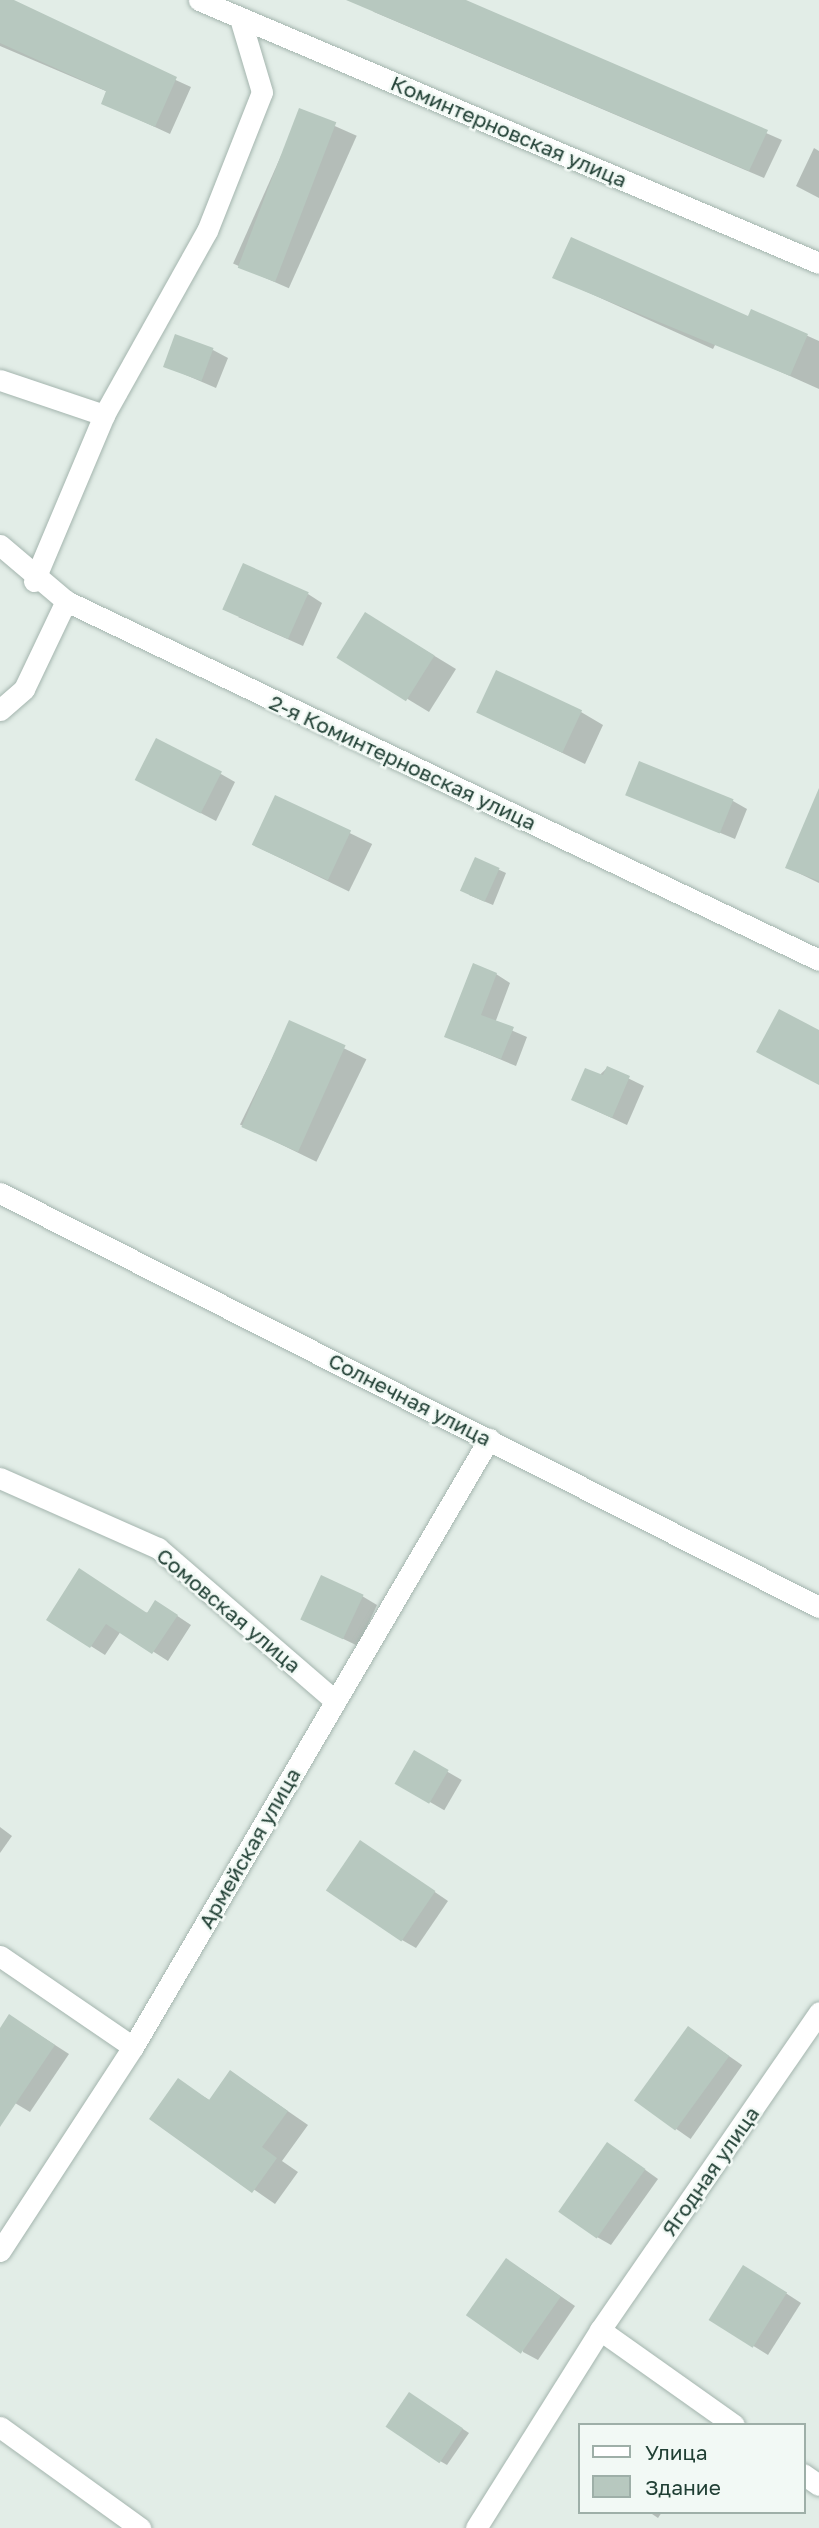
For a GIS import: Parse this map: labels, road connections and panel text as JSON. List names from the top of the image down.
{
  "streets": {
    "street": [
      "Коминтерновская улица",
      "2-я Коминтерновская улица",
      "Солнечная улица",
      "Сомовская улица",
      "Армейская улица",
      "Ягодная улица"
    ]
  },
  "crossings": [
    ["Солнечная улица", "Армейская улица"],
    ["Сомовская улица", "Армейская улица"]
  ],
  "legend": ["Улица", "Здание"]
}
